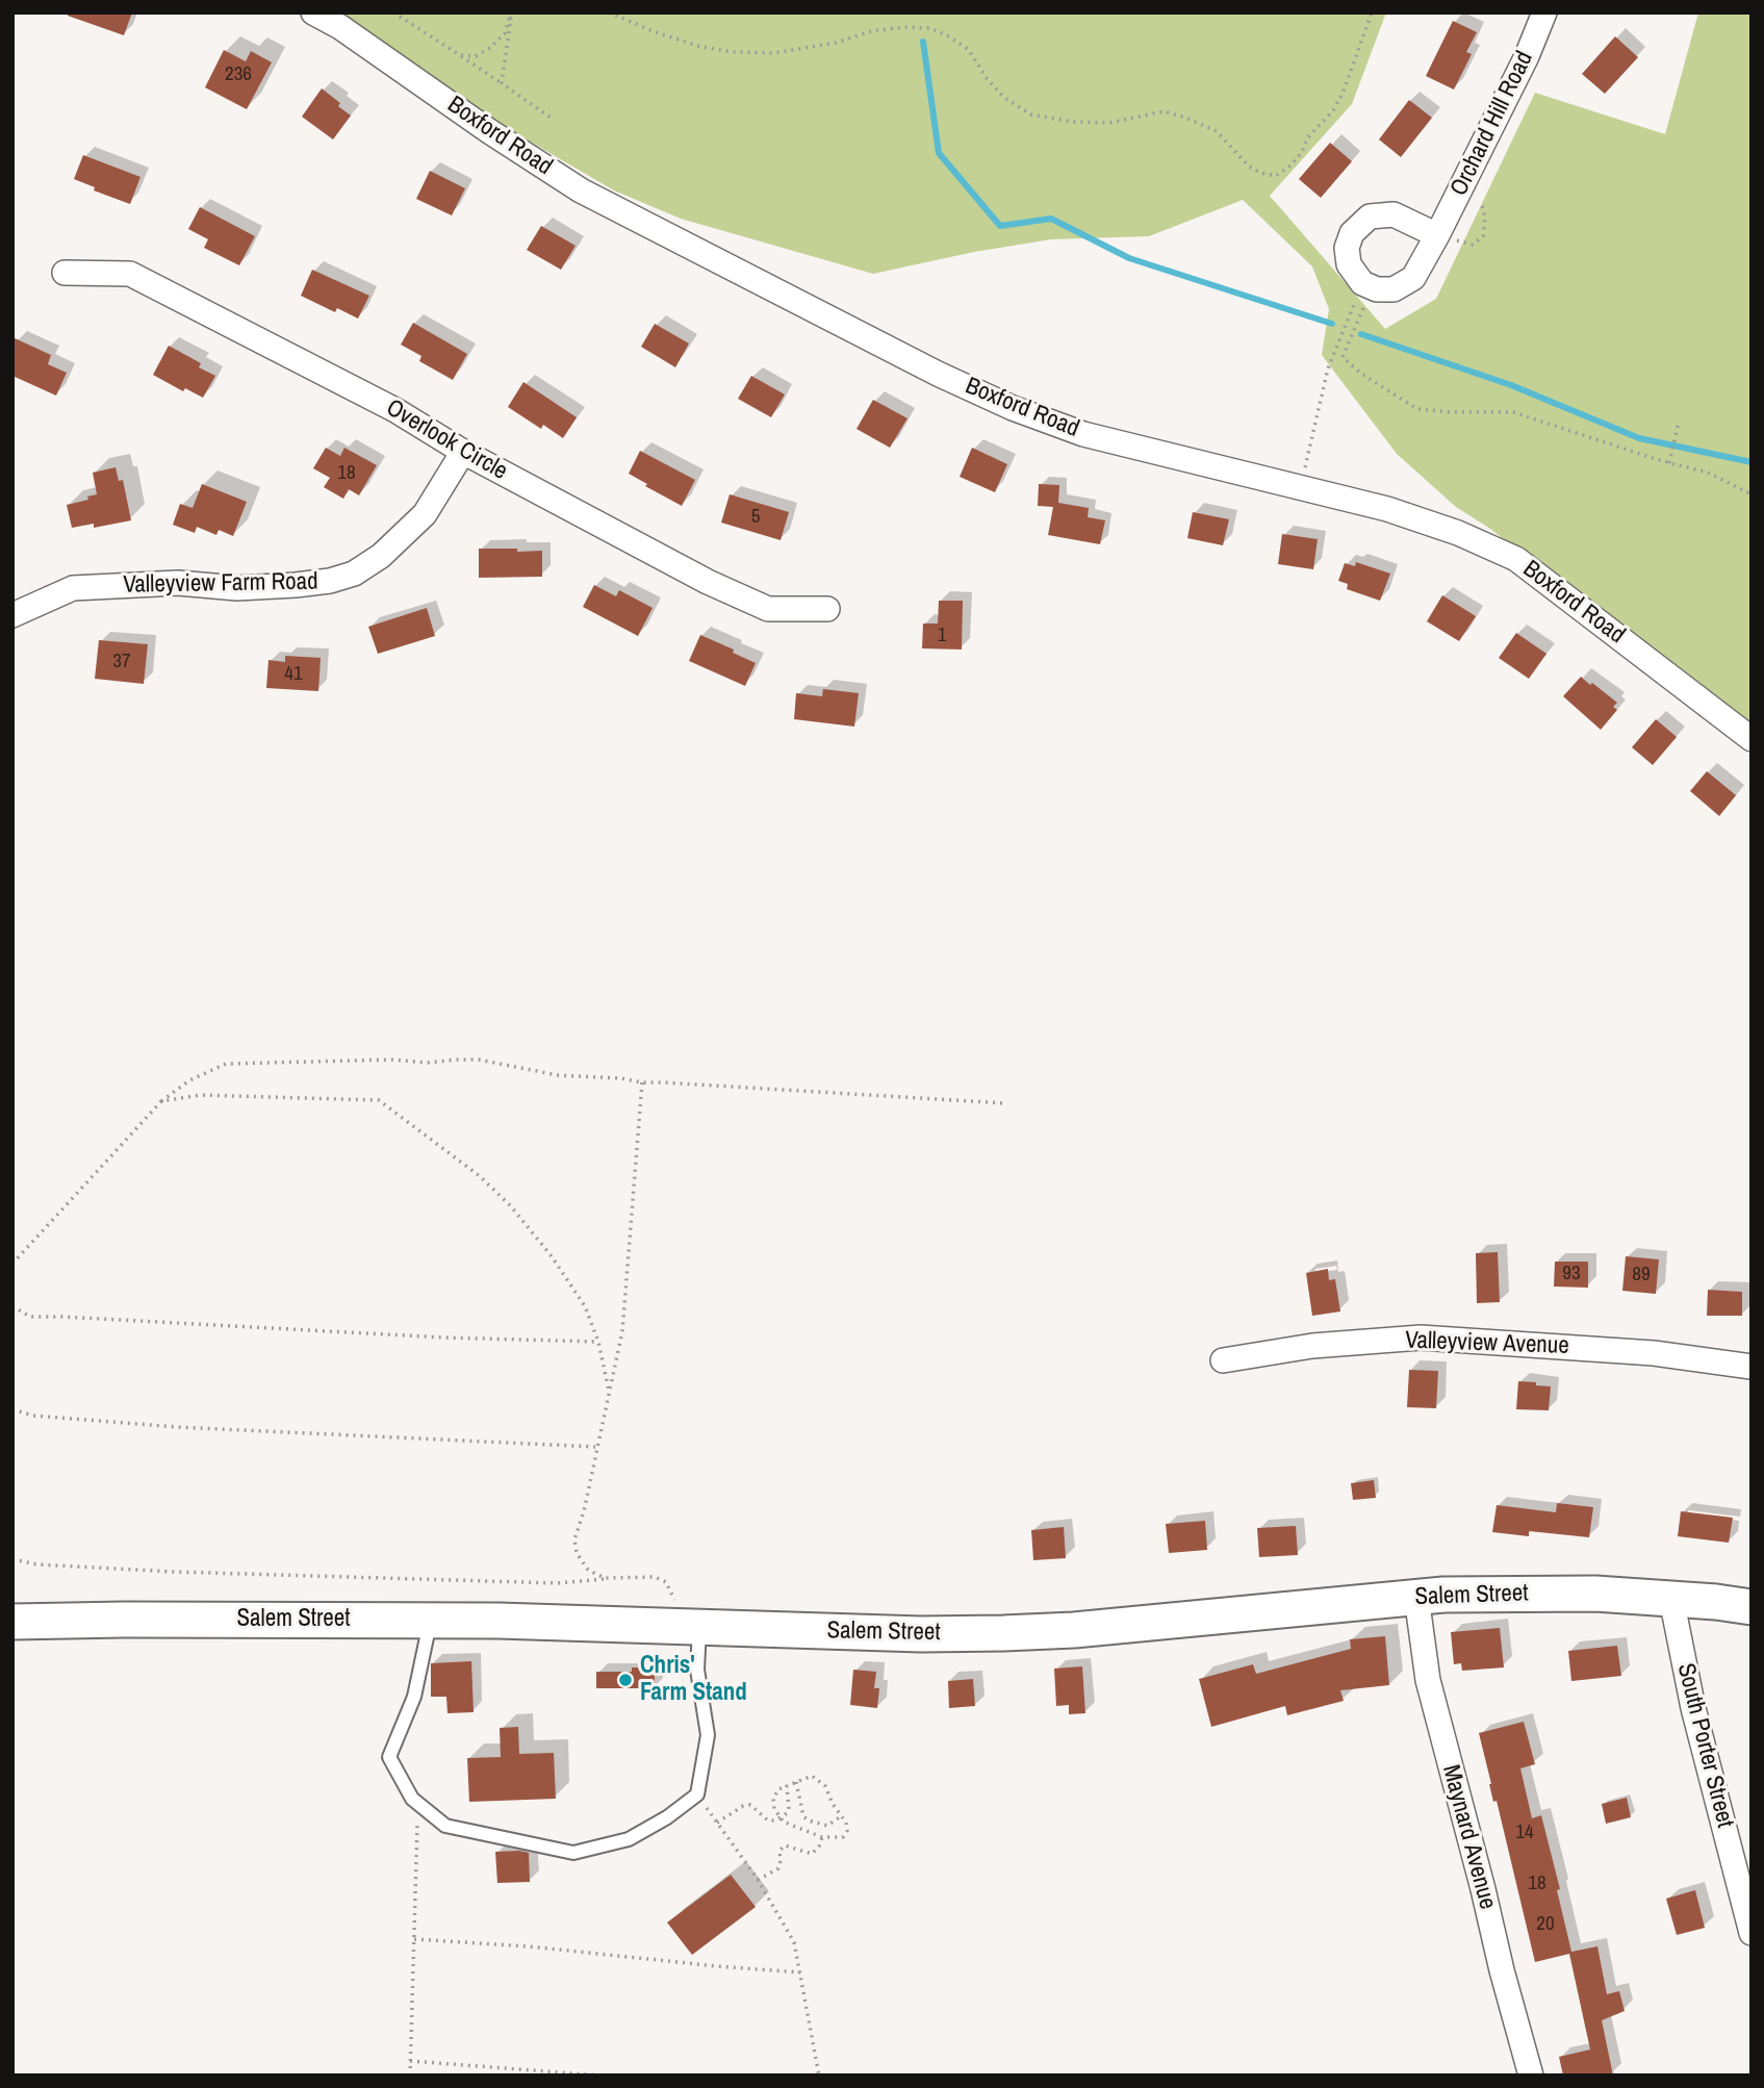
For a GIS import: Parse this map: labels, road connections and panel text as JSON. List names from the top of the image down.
{
  "streets": {
    "main road": ["Salem Street"],
    "street": [
      "Orchard Hill Road",
      "Boxford Road",
      "Overlook Circle",
      "Valleyview Farm Road",
      "Valleyview Avenue",
      "South Porter Street",
      "Maynard Avenue"
    ]
  },
  "crossings": [
    ["Overlook Circle", "Valleyview Farm Road"],
    ["Salem Street", "South Porter Street"],
    ["Salem Street", "Maynard Avenue"]
  ],
  "places": ["Chris' Farm Stand"],
  "house_numbers": [
    "236",
    "18",
    "5",
    "1",
    "37",
    "41",
    "93",
    "89",
    "14",
    "18",
    "20"
  ]
}
